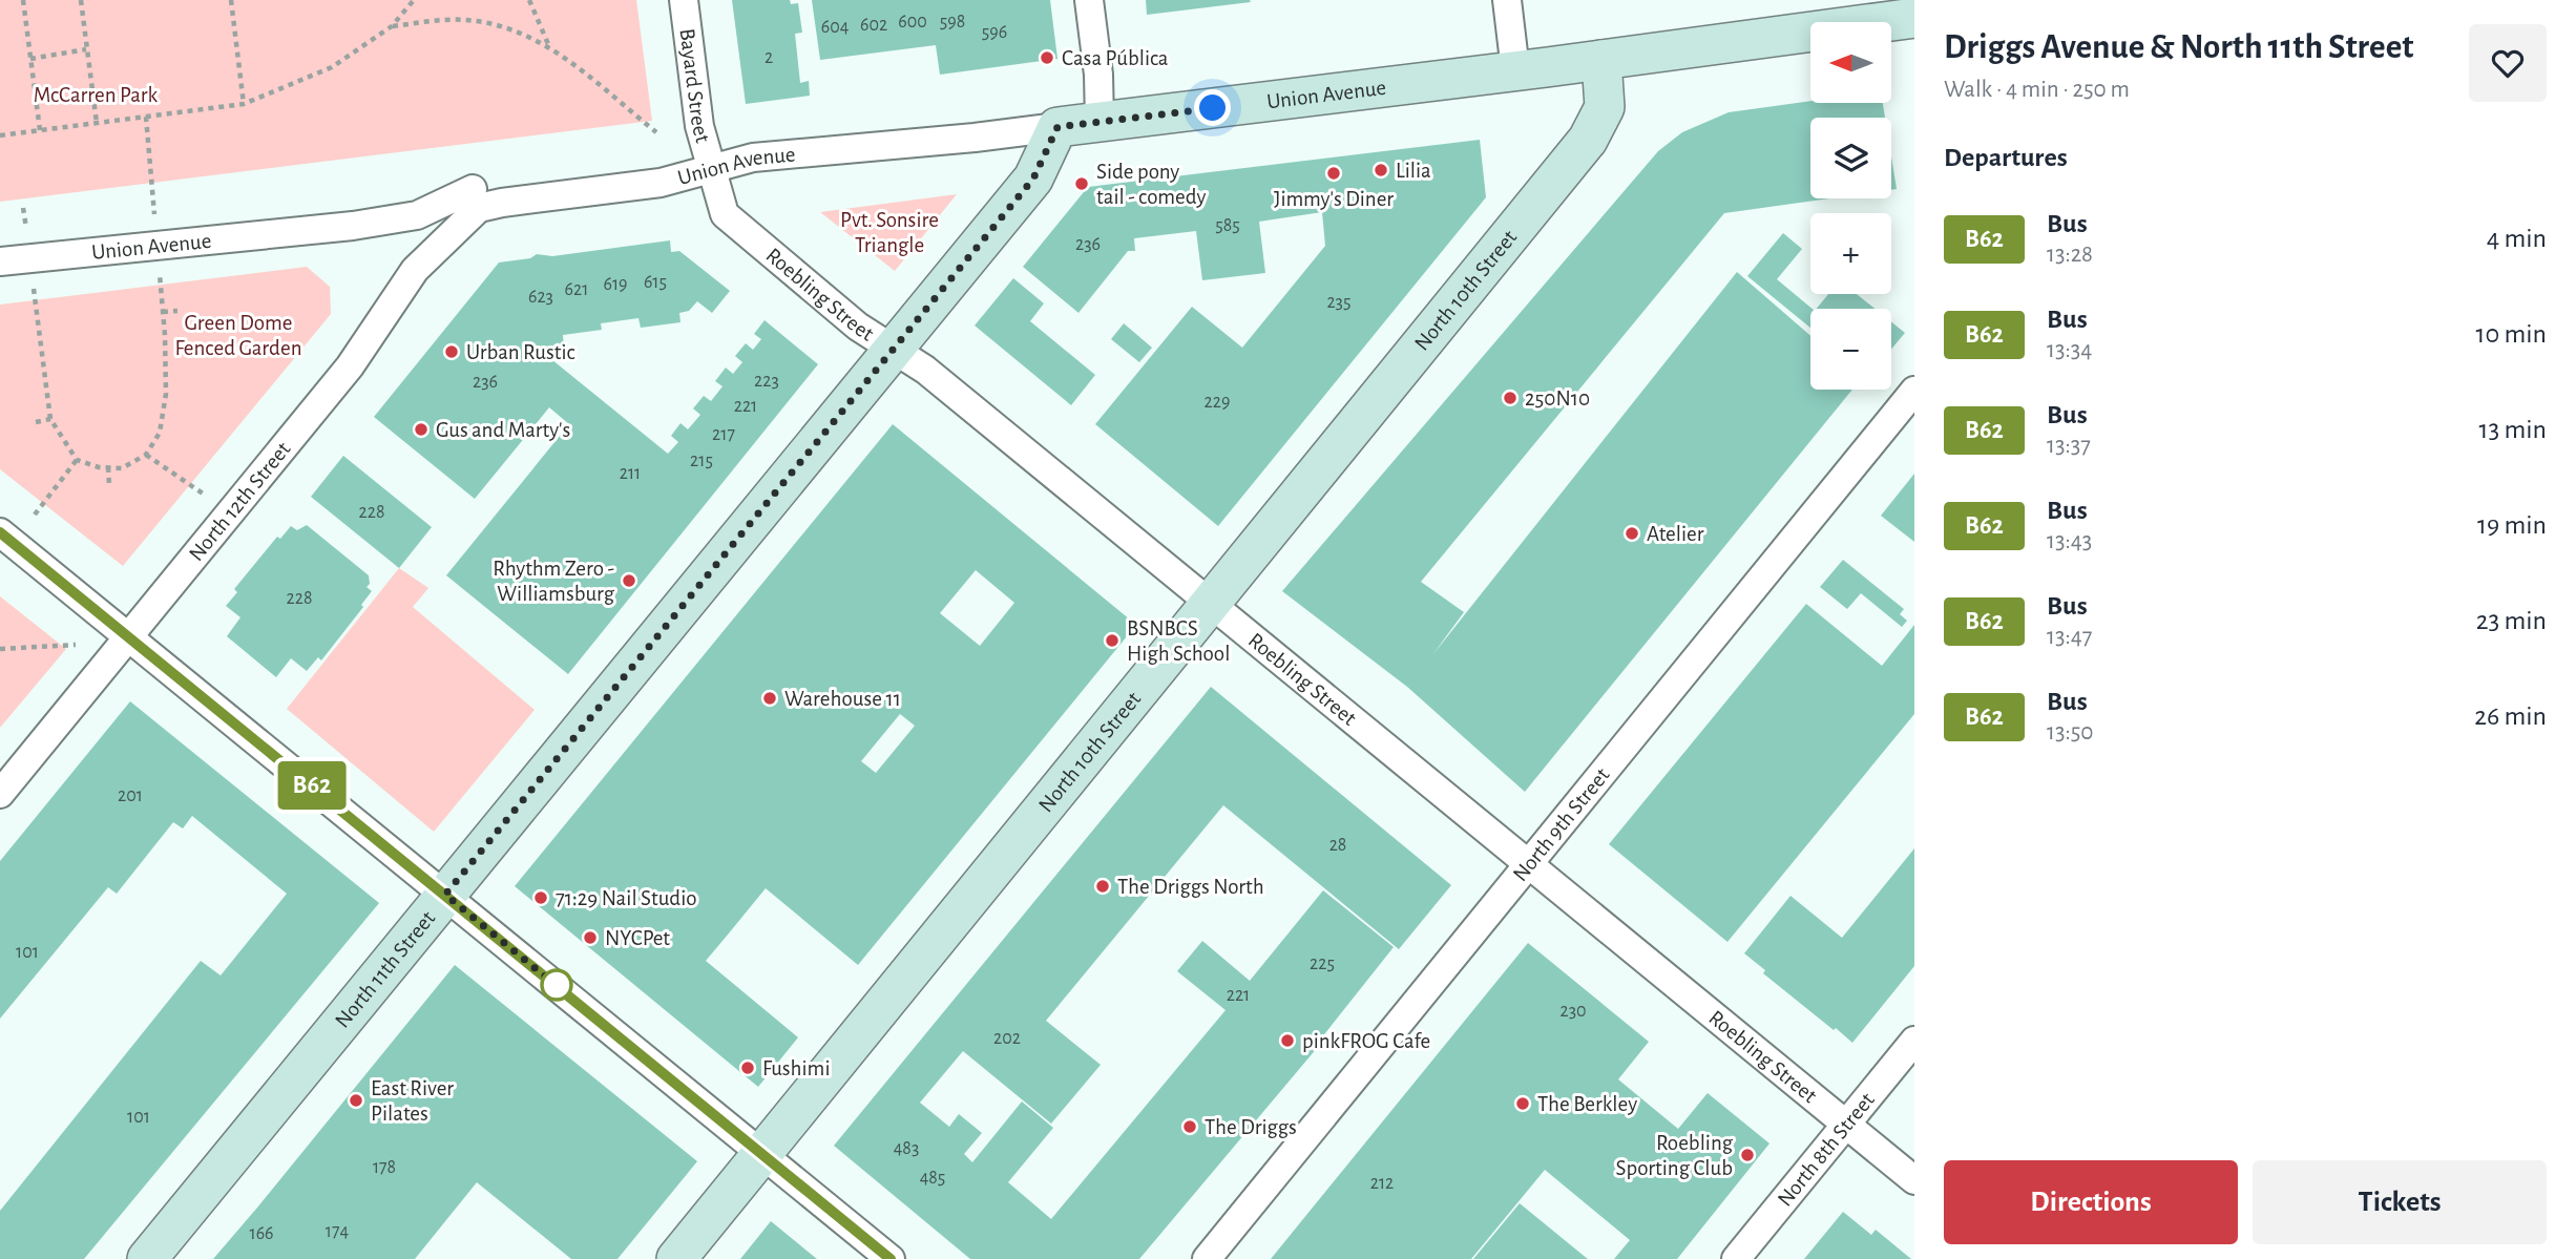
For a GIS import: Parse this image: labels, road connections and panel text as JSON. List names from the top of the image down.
{
  "streets": {
    "street": [
      "Bayard Street",
      "Union Avenue",
      "North 10th Street",
      "Roebling Street",
      "North 12th Street",
      "North 9th Street",
      "North 11th Street",
      "North 8th Street"
    ]
  },
  "crossings": [
    ["Bayard Street", "Union Avenue"],
    ["Bayard Street", "Roebling Street"],
    ["Union Avenue", "North 10th Street"],
    ["Union Avenue", "Roebling Street"],
    ["Union Avenue", "North 12th Street"],
    ["Union Avenue", "North 11th Street"],
    ["North 10th Street", "Roebling Street"],
    ["Roebling Street", "North 9th Street"],
    ["Roebling Street", "North 11th Street"],
    ["Roebling Street", "North 8th Street"]
  ],
  "parks": ["McCarren Park", "Pvt. Sonsire Triangle", "Green Dome Fenced Garden"],
  "places": [
    "Casa Pública",
    "Lilia",
    "Jimmy's Diner",
    "Side pony tail - comedy",
    "Urban Rustic",
    "250N10",
    "Gus and Marty's",
    "Atelier",
    "Rhythm Zero - Williamsburg",
    "BSNBCS High School",
    "Warehouse 11",
    "The Driggs North",
    "71:29 Nail Studio",
    "NYCPet",
    "pinkFROG Cafe",
    "Fushimi",
    "East River Pilates",
    "The Berkley",
    "The Driggs",
    "Roebling Sporting Club"
  ],
  "lines": ["bus line B62"],
  "house_numbers": [
    "600",
    "598",
    "602",
    "604",
    "596",
    "2",
    "585",
    "236",
    "615",
    "619",
    "621",
    "623",
    "235",
    "223",
    "236",
    "229",
    "221",
    "217",
    "215",
    "211",
    "228",
    "228",
    "201",
    "28",
    "101",
    "225",
    "221",
    "230",
    "202",
    "101",
    "483",
    "178",
    "485",
    "212",
    "174",
    "166"
  ],
  "north": "left",
  "page": {
    "on_map": "B62",
    "heading": [
      ["Driggs Avenue & North 11th Street", "Walk · 4 min · 250 m"],
      "Departures"
    ],
    "map_buttons": ["+", "−"],
    "list": [
      {
        "mark": "B62",
        "name": "Bus",
        "note": "13:28",
        "value": "4 min"
      },
      {
        "mark": "B62",
        "name": "Bus",
        "note": "13:34",
        "value": "10 min"
      },
      {
        "mark": "B62",
        "name": "Bus",
        "note": "13:37",
        "value": "13 min"
      },
      {
        "mark": "B62",
        "name": "Bus",
        "note": "13:43",
        "value": "19 min"
      },
      {
        "mark": "B62",
        "name": "Bus",
        "note": "13:47",
        "value": "23 min"
      },
      {
        "mark": "B62",
        "name": "Bus",
        "note": "13:50",
        "value": "26 min"
      }
    ],
    "buttons": ["Directions", "Tickets"]
  }
}
